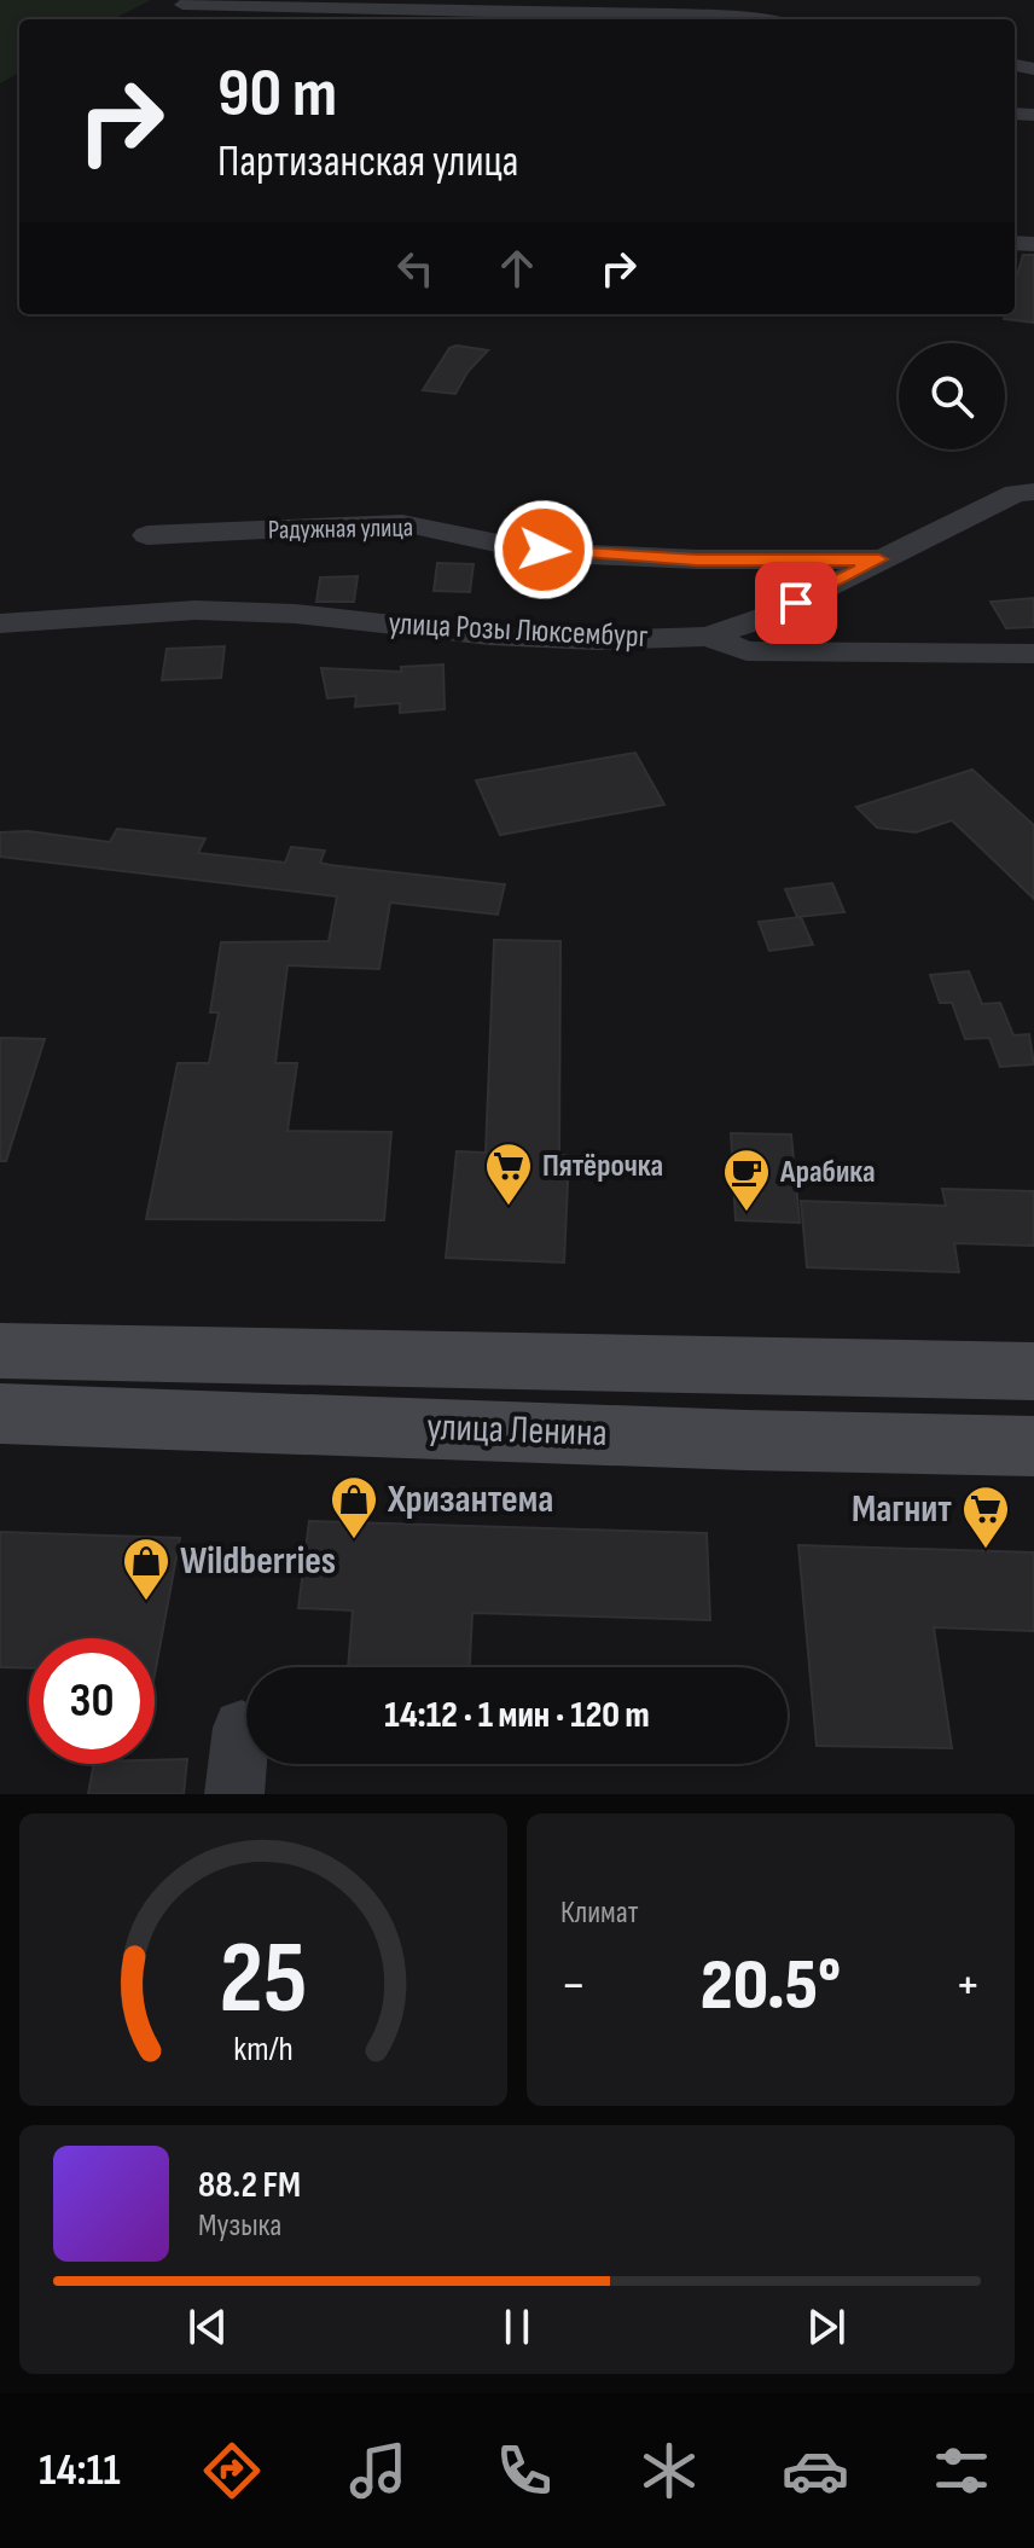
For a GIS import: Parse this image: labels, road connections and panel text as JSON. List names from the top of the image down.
{
  "streets": {
    "main road": ["улица Ленина"],
    "street": ["Радужная улица", "улица Розы Люксембург"]
  },
  "places": {
    "supermarket": ["Пятёрочка", "Магнит"],
    "cafe": ["Арабика"],
    "shop": ["Хризантема", "Wildberries"]
  },
  "page": {
    "turn": ["90 m", "Партизанская улица"],
    "limit": "30",
    "trip": "14:12 · 1 мин · 120 m",
    "tile": "Климат",
    "heat": ["−", "20.5°", "+"],
    "song": ["88.2 FM", "Музыка"],
    "tabs": "14:11",
    "gauge": ["25", "km/h"]
  }
}
